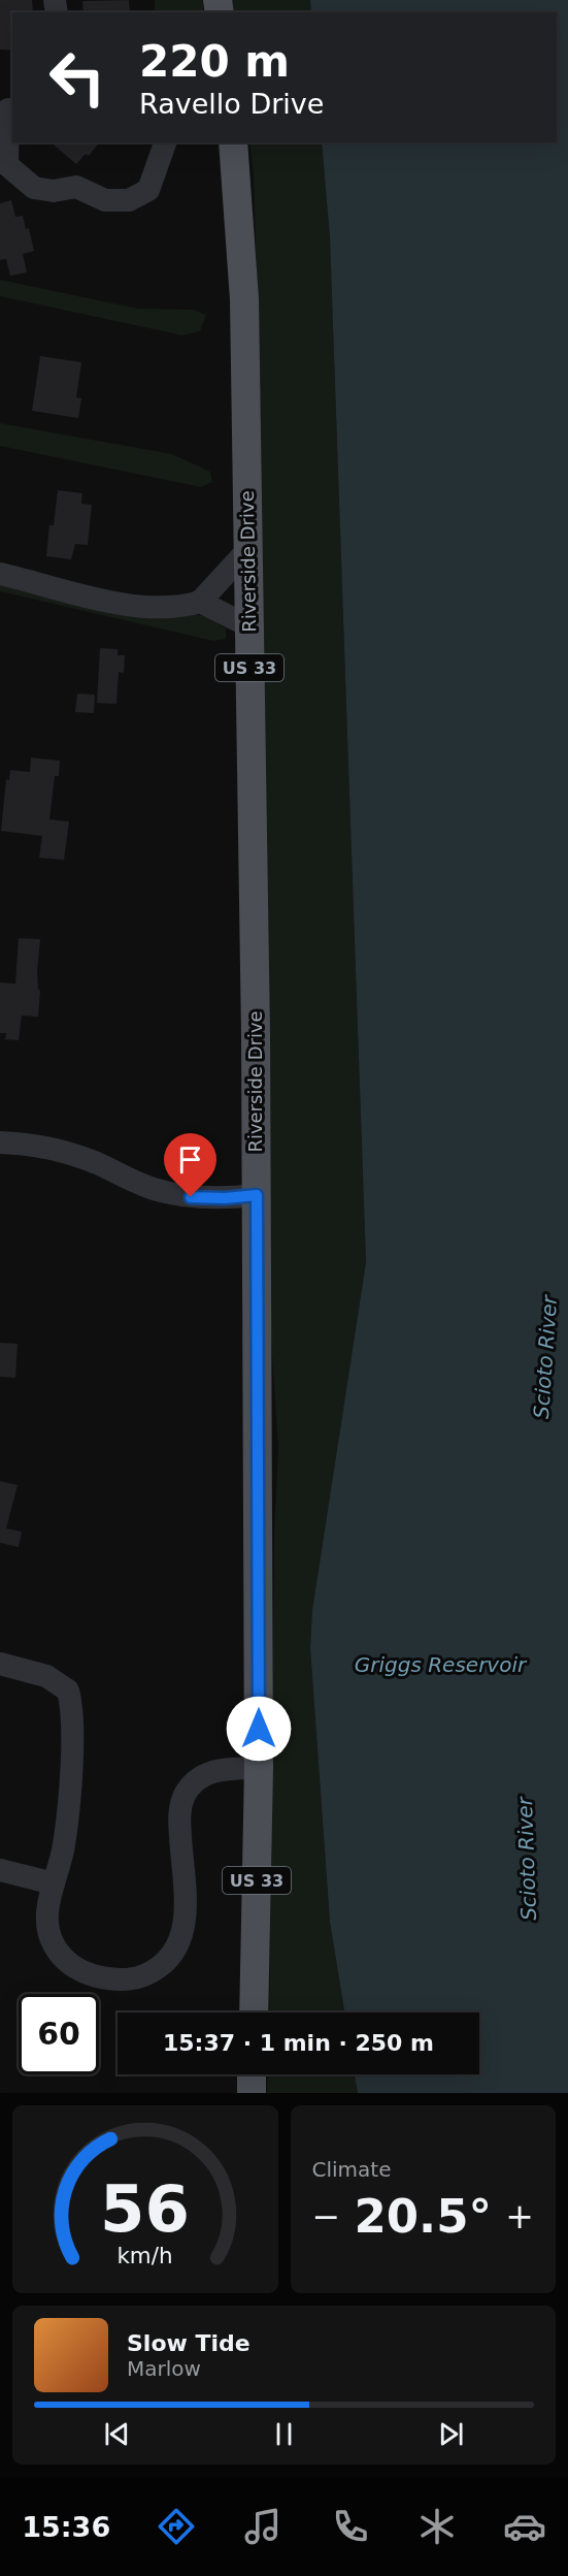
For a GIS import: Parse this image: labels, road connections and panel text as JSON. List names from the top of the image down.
{
  "streets": {
    "main road": ["Riverside Drive", "US 33"]
  },
  "water": ["Scioto River", "Griggs Reservoir"],
  "page": {
    "turn": ["220 m", "Ravello Drive"],
    "limit": "60",
    "trip": "15:37 · 1 min · 250 m",
    "tile": "Climate",
    "heat": ["−", "20.5°", "+"],
    "song": ["Slow Tide", "Marlow"],
    "tabs": "15:36",
    "gauge": ["56", "km/h"]
  }
}
